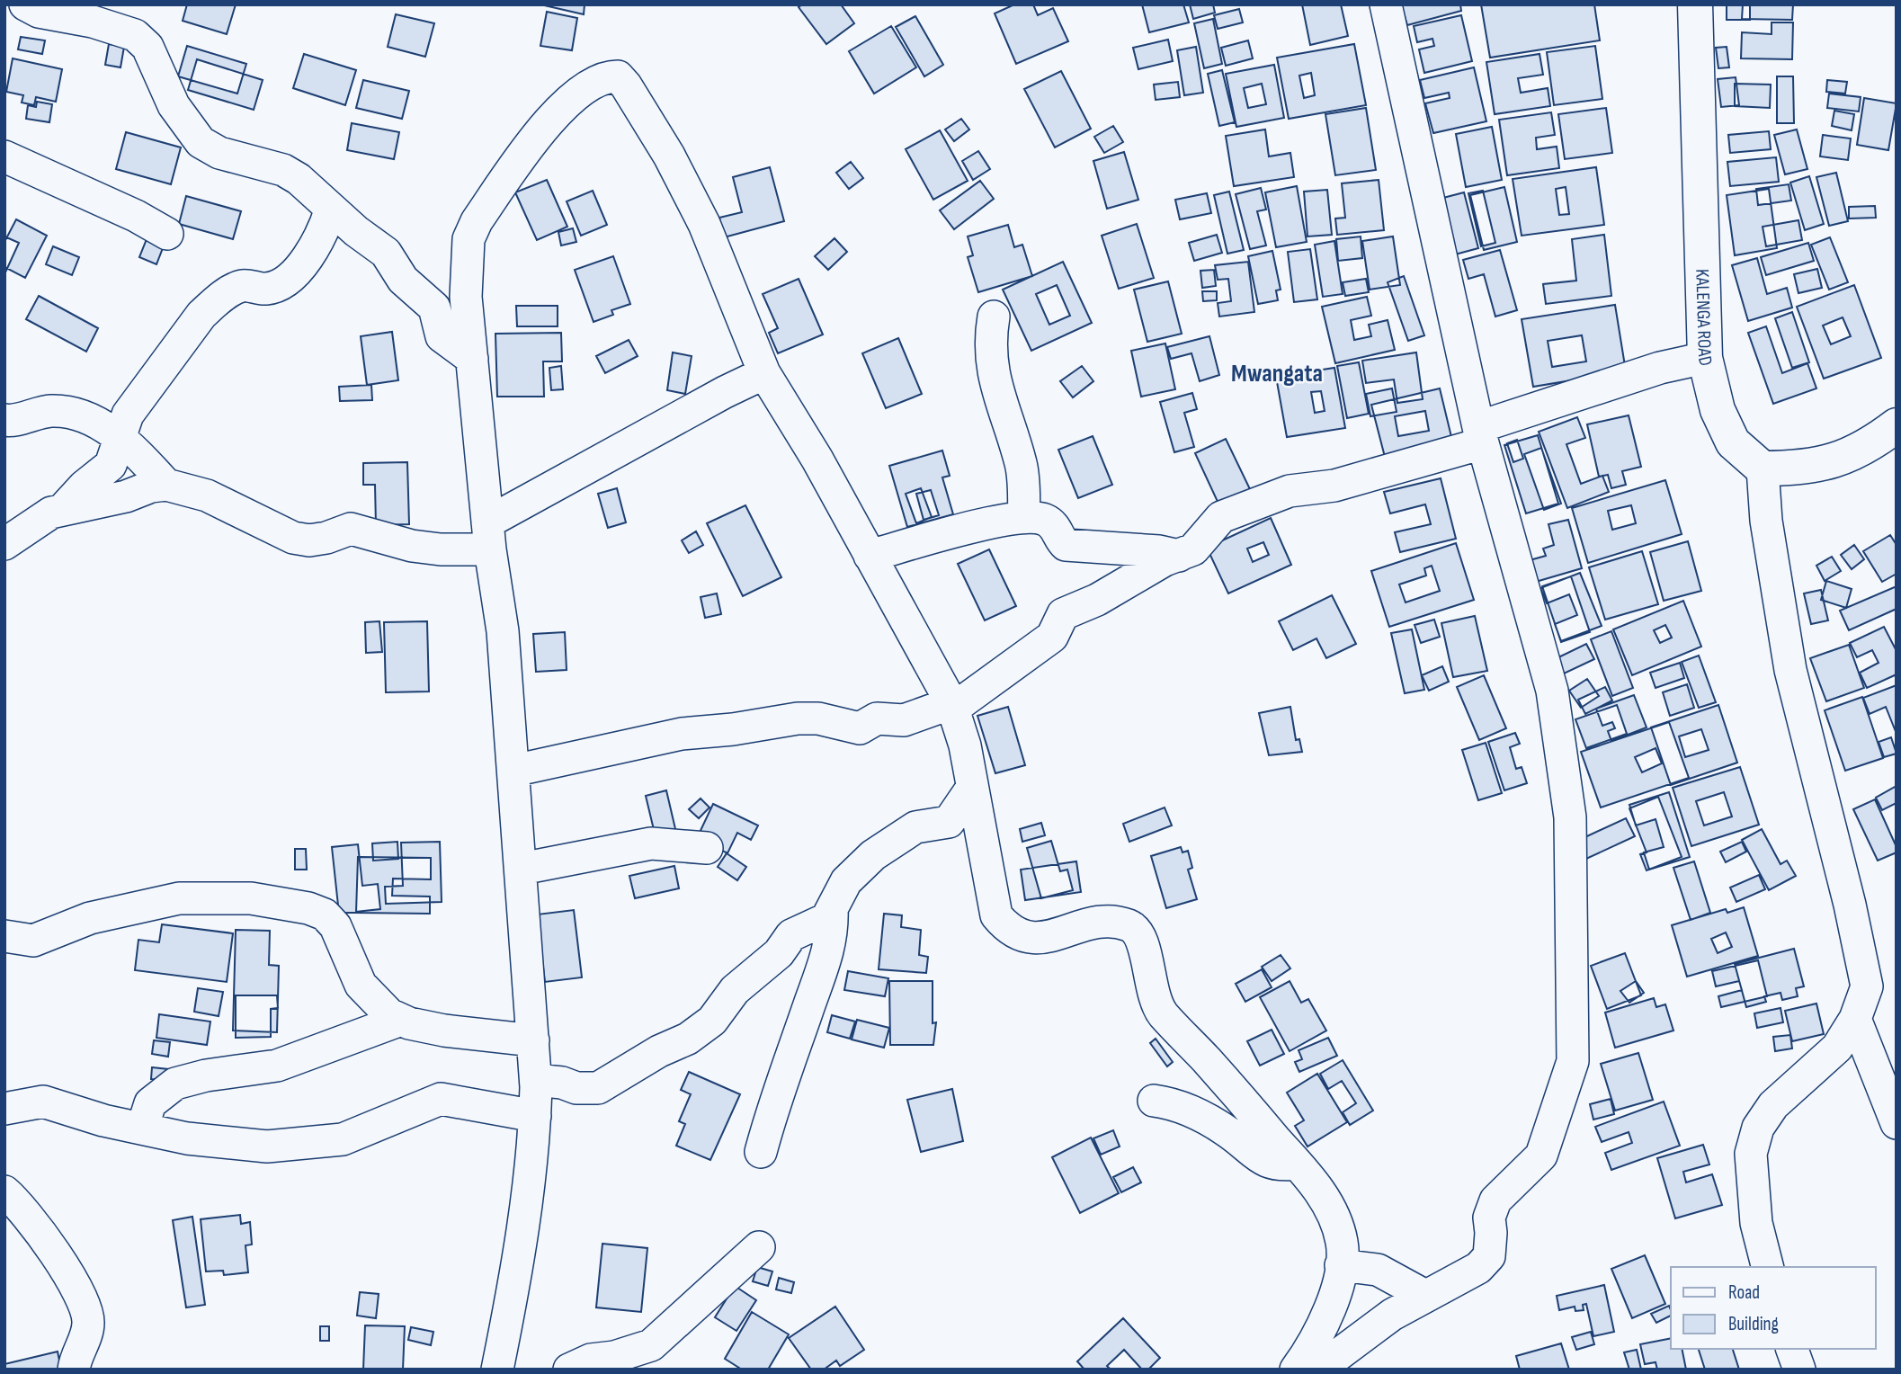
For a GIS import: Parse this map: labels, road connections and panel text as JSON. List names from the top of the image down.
{
  "streets": {
    "main road": ["KALENGA ROAD"]
  },
  "districts": ["Mwangata"],
  "legend": ["Road", "Building"]
}
